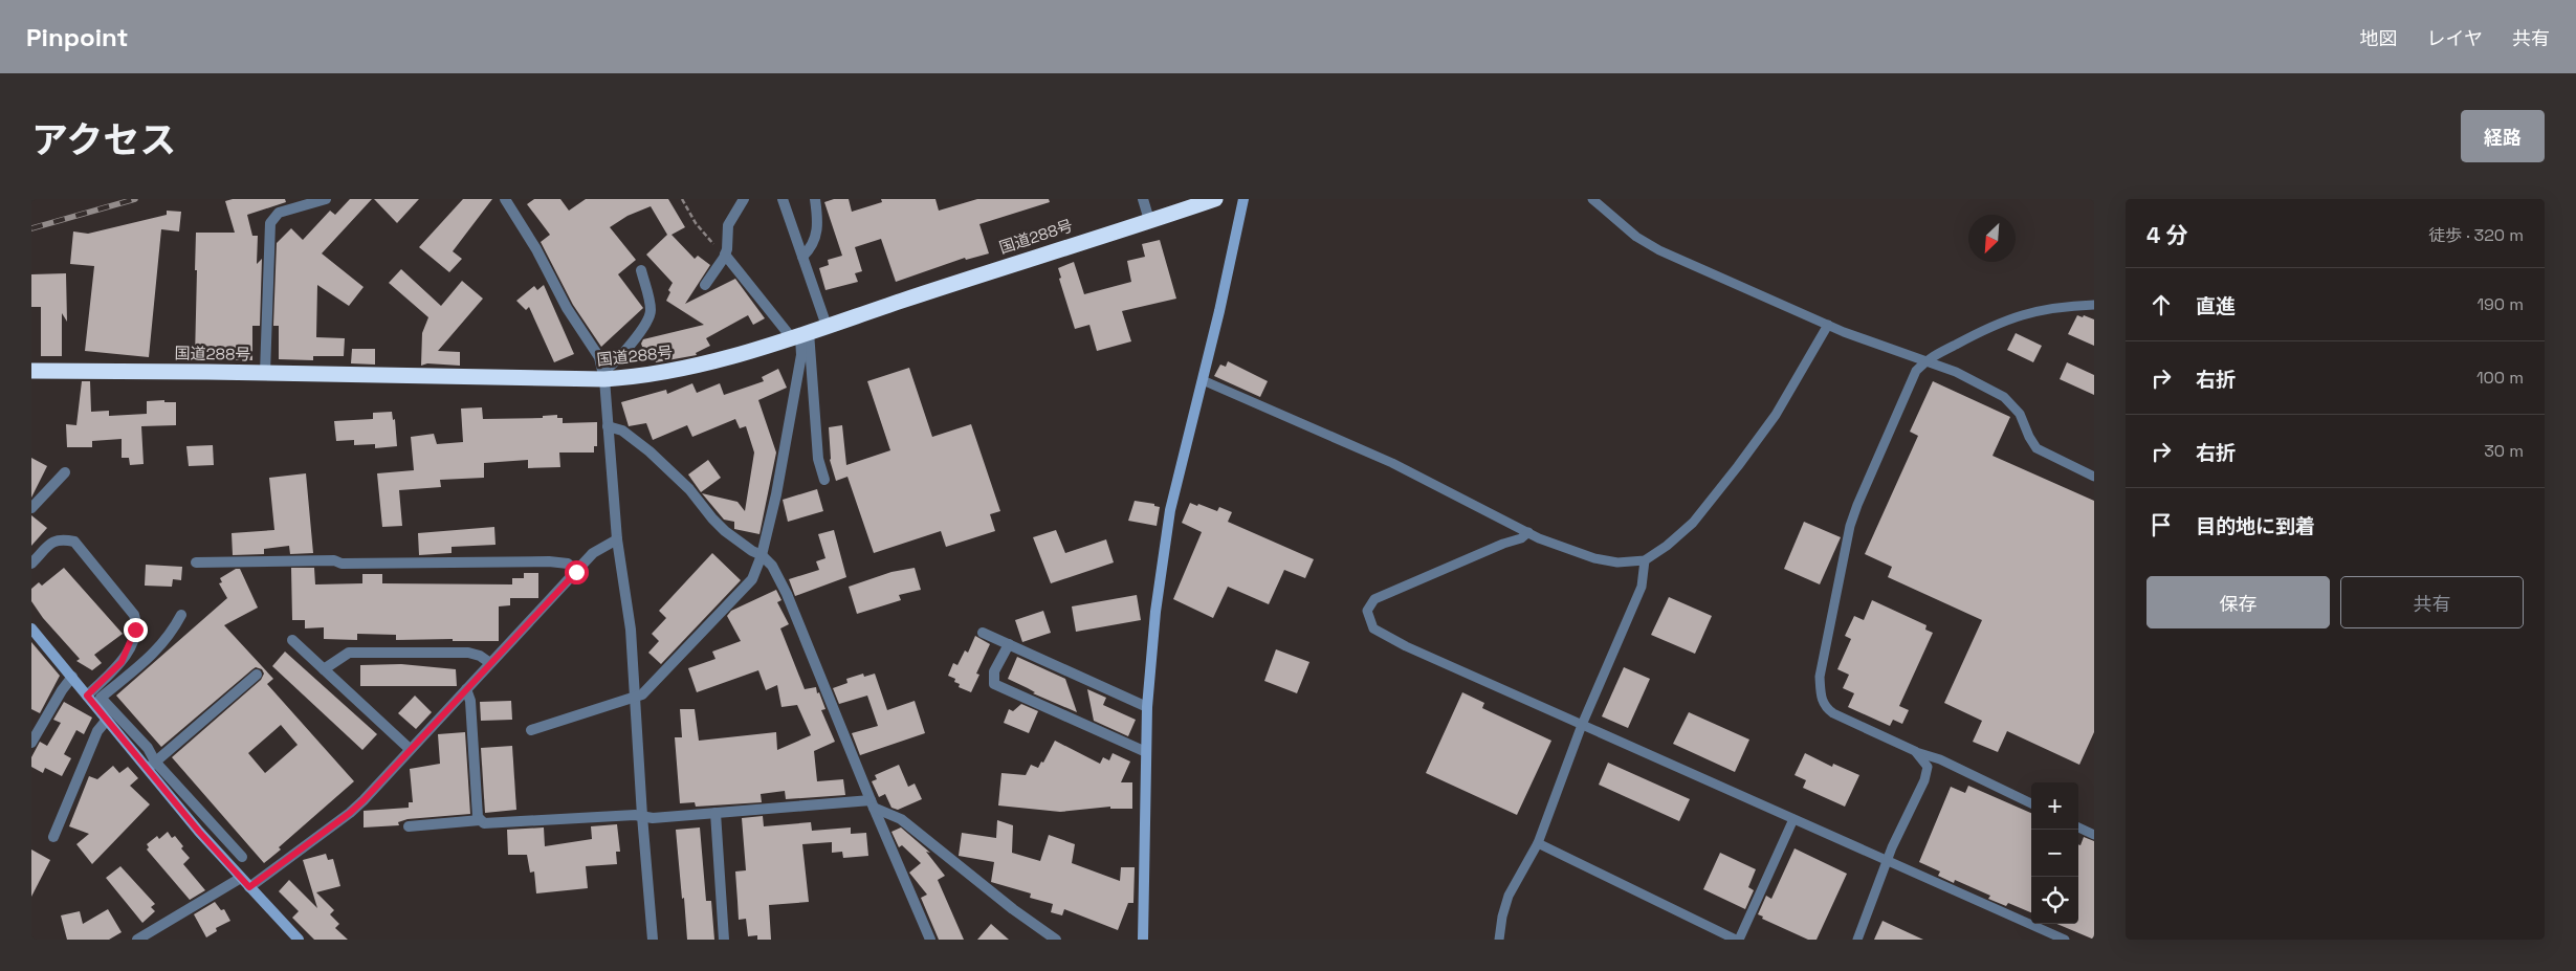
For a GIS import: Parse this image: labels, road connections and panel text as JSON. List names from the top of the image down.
{
  "streets": {
    "highway": ["国道288号"]
  },
  "north": "bottom left",
  "page": {
    "header": "Pinpoint",
    "nav": ["地図", "レイヤ", "共有"],
    "title": "アクセス",
    "buttons": [
      "経路",
      ["保存", "共有"]
    ],
    "heading": ["4 分", "徒歩 · 320 m"],
    "list": [
      ["直進", "190 m"],
      ["右折", "100 m"],
      ["右折", "30 m"],
      "目的地に到着"
    ],
    "map_buttons": ["+", "−"]
  }
}
